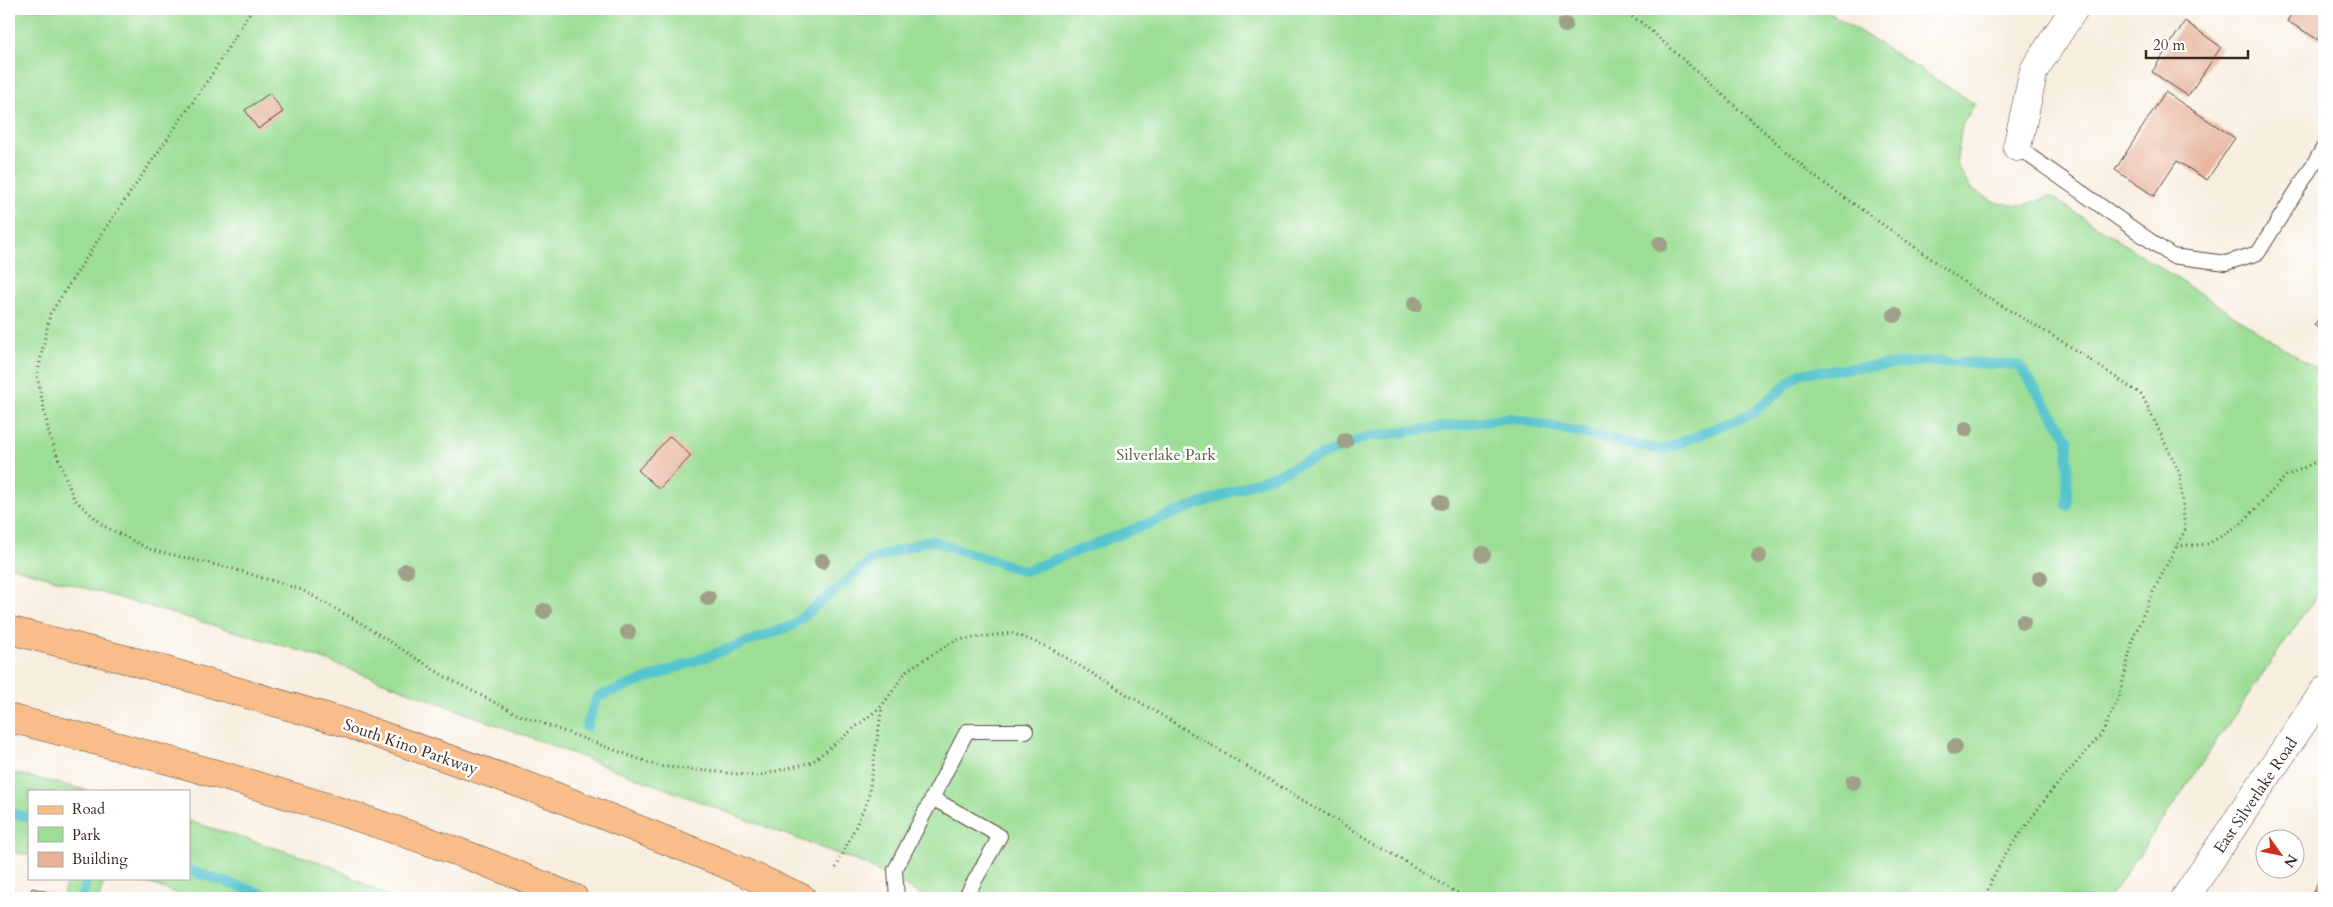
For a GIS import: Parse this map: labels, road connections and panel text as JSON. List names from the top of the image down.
{
  "streets": {
    "main road": ["South Kino Parkway"],
    "street": ["East Silverlake Road"]
  },
  "parks": ["Silverlake Park"],
  "legend": ["Road", "Park", "Building"],
  "scale_bar": "20 m",
  "north": "bottom right"
}
